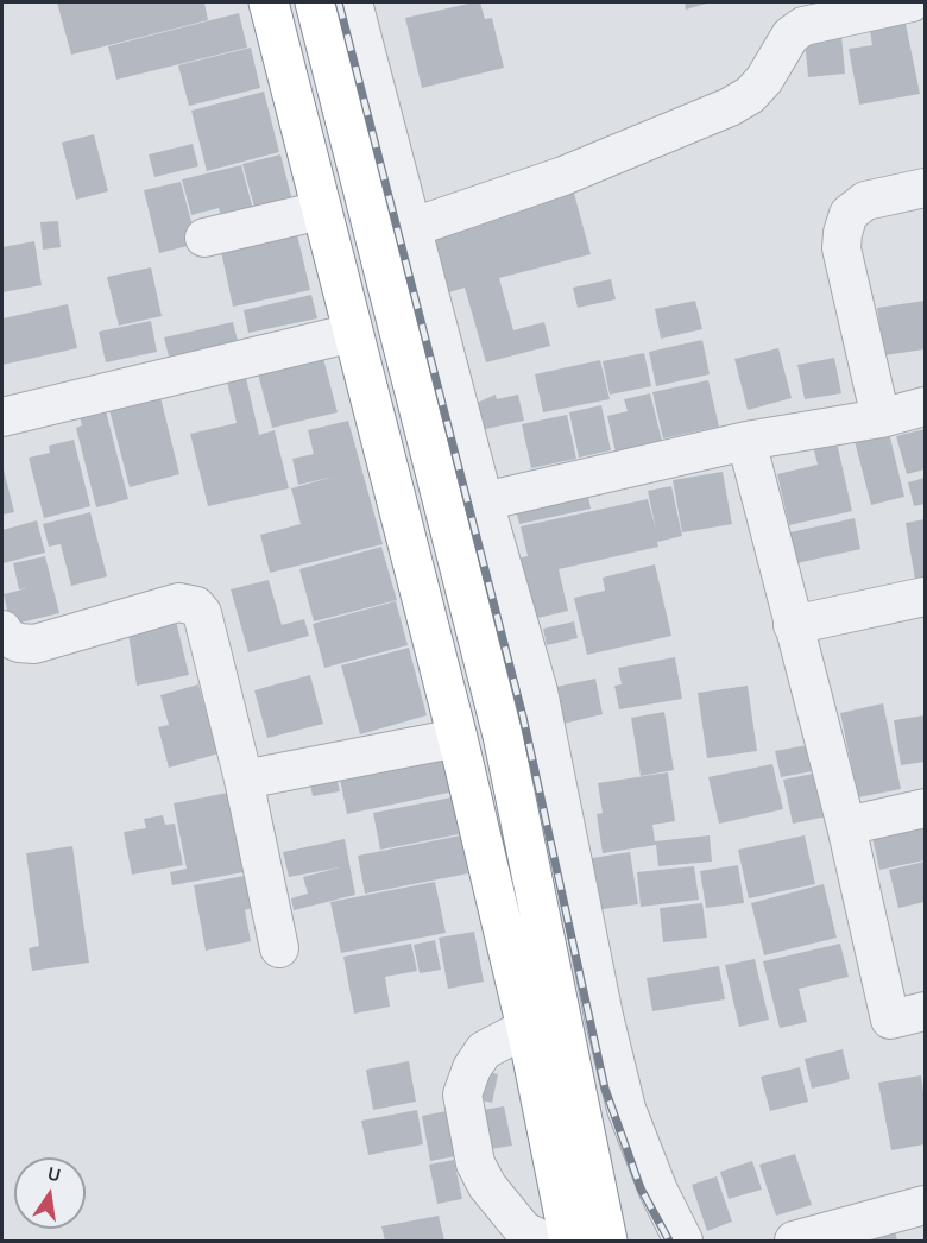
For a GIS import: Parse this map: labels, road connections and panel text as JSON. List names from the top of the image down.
{
  "north": "top"
}
